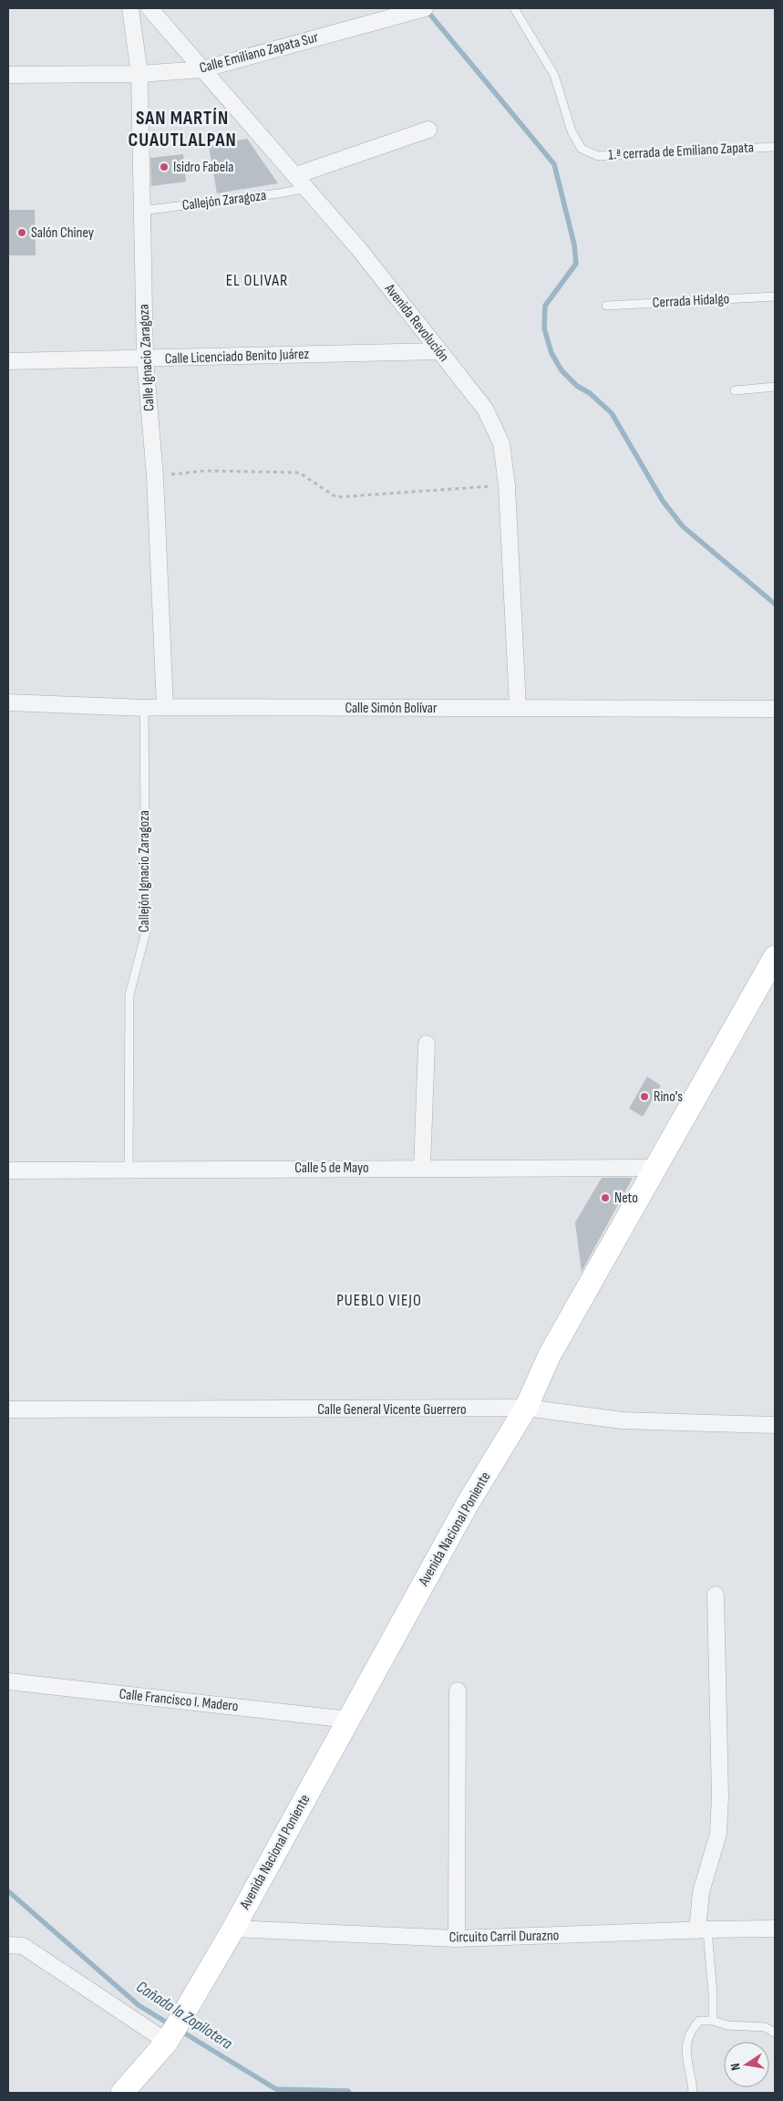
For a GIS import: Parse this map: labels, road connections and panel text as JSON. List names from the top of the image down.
{
  "streets": {
    "street": [
      "Calle Emiliano Zapata Sur",
      "Avenida Revolución",
      "Calle Licenciado Benito Juárez",
      "Calle Ignacio Zaragoza",
      "Calle Simón Bolívar",
      "Calle 5 de Mayo",
      "Calle General Vicente Guerrero",
      "Avenida Nacional Poniente",
      "Calle Francisco I. Madero",
      "Circuito Carril Durazno"
    ],
    "lane": [
      "1.ª cerrada de Emiliano Zapata",
      "Callejón Zaragoza",
      "Cerrada Hidalgo",
      "Callejón Ignacio Zaragoza"
    ]
  },
  "crossings": [
    ["Calle Emiliano Zapata Sur", "Avenida Revolución"],
    ["Calle Emiliano Zapata Sur", "Calle Ignacio Zaragoza"],
    ["Callejón Zaragoza", "Avenida Revolución"],
    ["Callejón Zaragoza", "Calle Ignacio Zaragoza"],
    ["Avenida Revolución", "Calle Licenciado Benito Juárez"],
    ["Avenida Revolución", "Calle Simón Bolívar"],
    ["Calle Licenciado Benito Juárez", "Calle Ignacio Zaragoza"],
    ["Calle Ignacio Zaragoza", "Calle Simón Bolívar"],
    ["Calle Simón Bolívar", "Callejón Ignacio Zaragoza"],
    ["Callejón Ignacio Zaragoza", "Calle 5 de Mayo"],
    ["Calle 5 de Mayo", "Avenida Nacional Poniente"],
    ["Calle General Vicente Guerrero", "Avenida Nacional Poniente"],
    ["Avenida Nacional Poniente", "Calle Francisco I. Madero"],
    ["Avenida Nacional Poniente", "Circuito Carril Durazno"]
  ],
  "districts": ["SAN MARTÍN CUAUTLALPAN", "EL OLIVAR", "PUEBLO VIEJO"],
  "water": ["Cañada la Zopilotera"],
  "places": [
    "Isidro Fabela",
    "Salón Chiney",
    "Rino's",
    "Neto"
  ],
  "north": "left"
}
